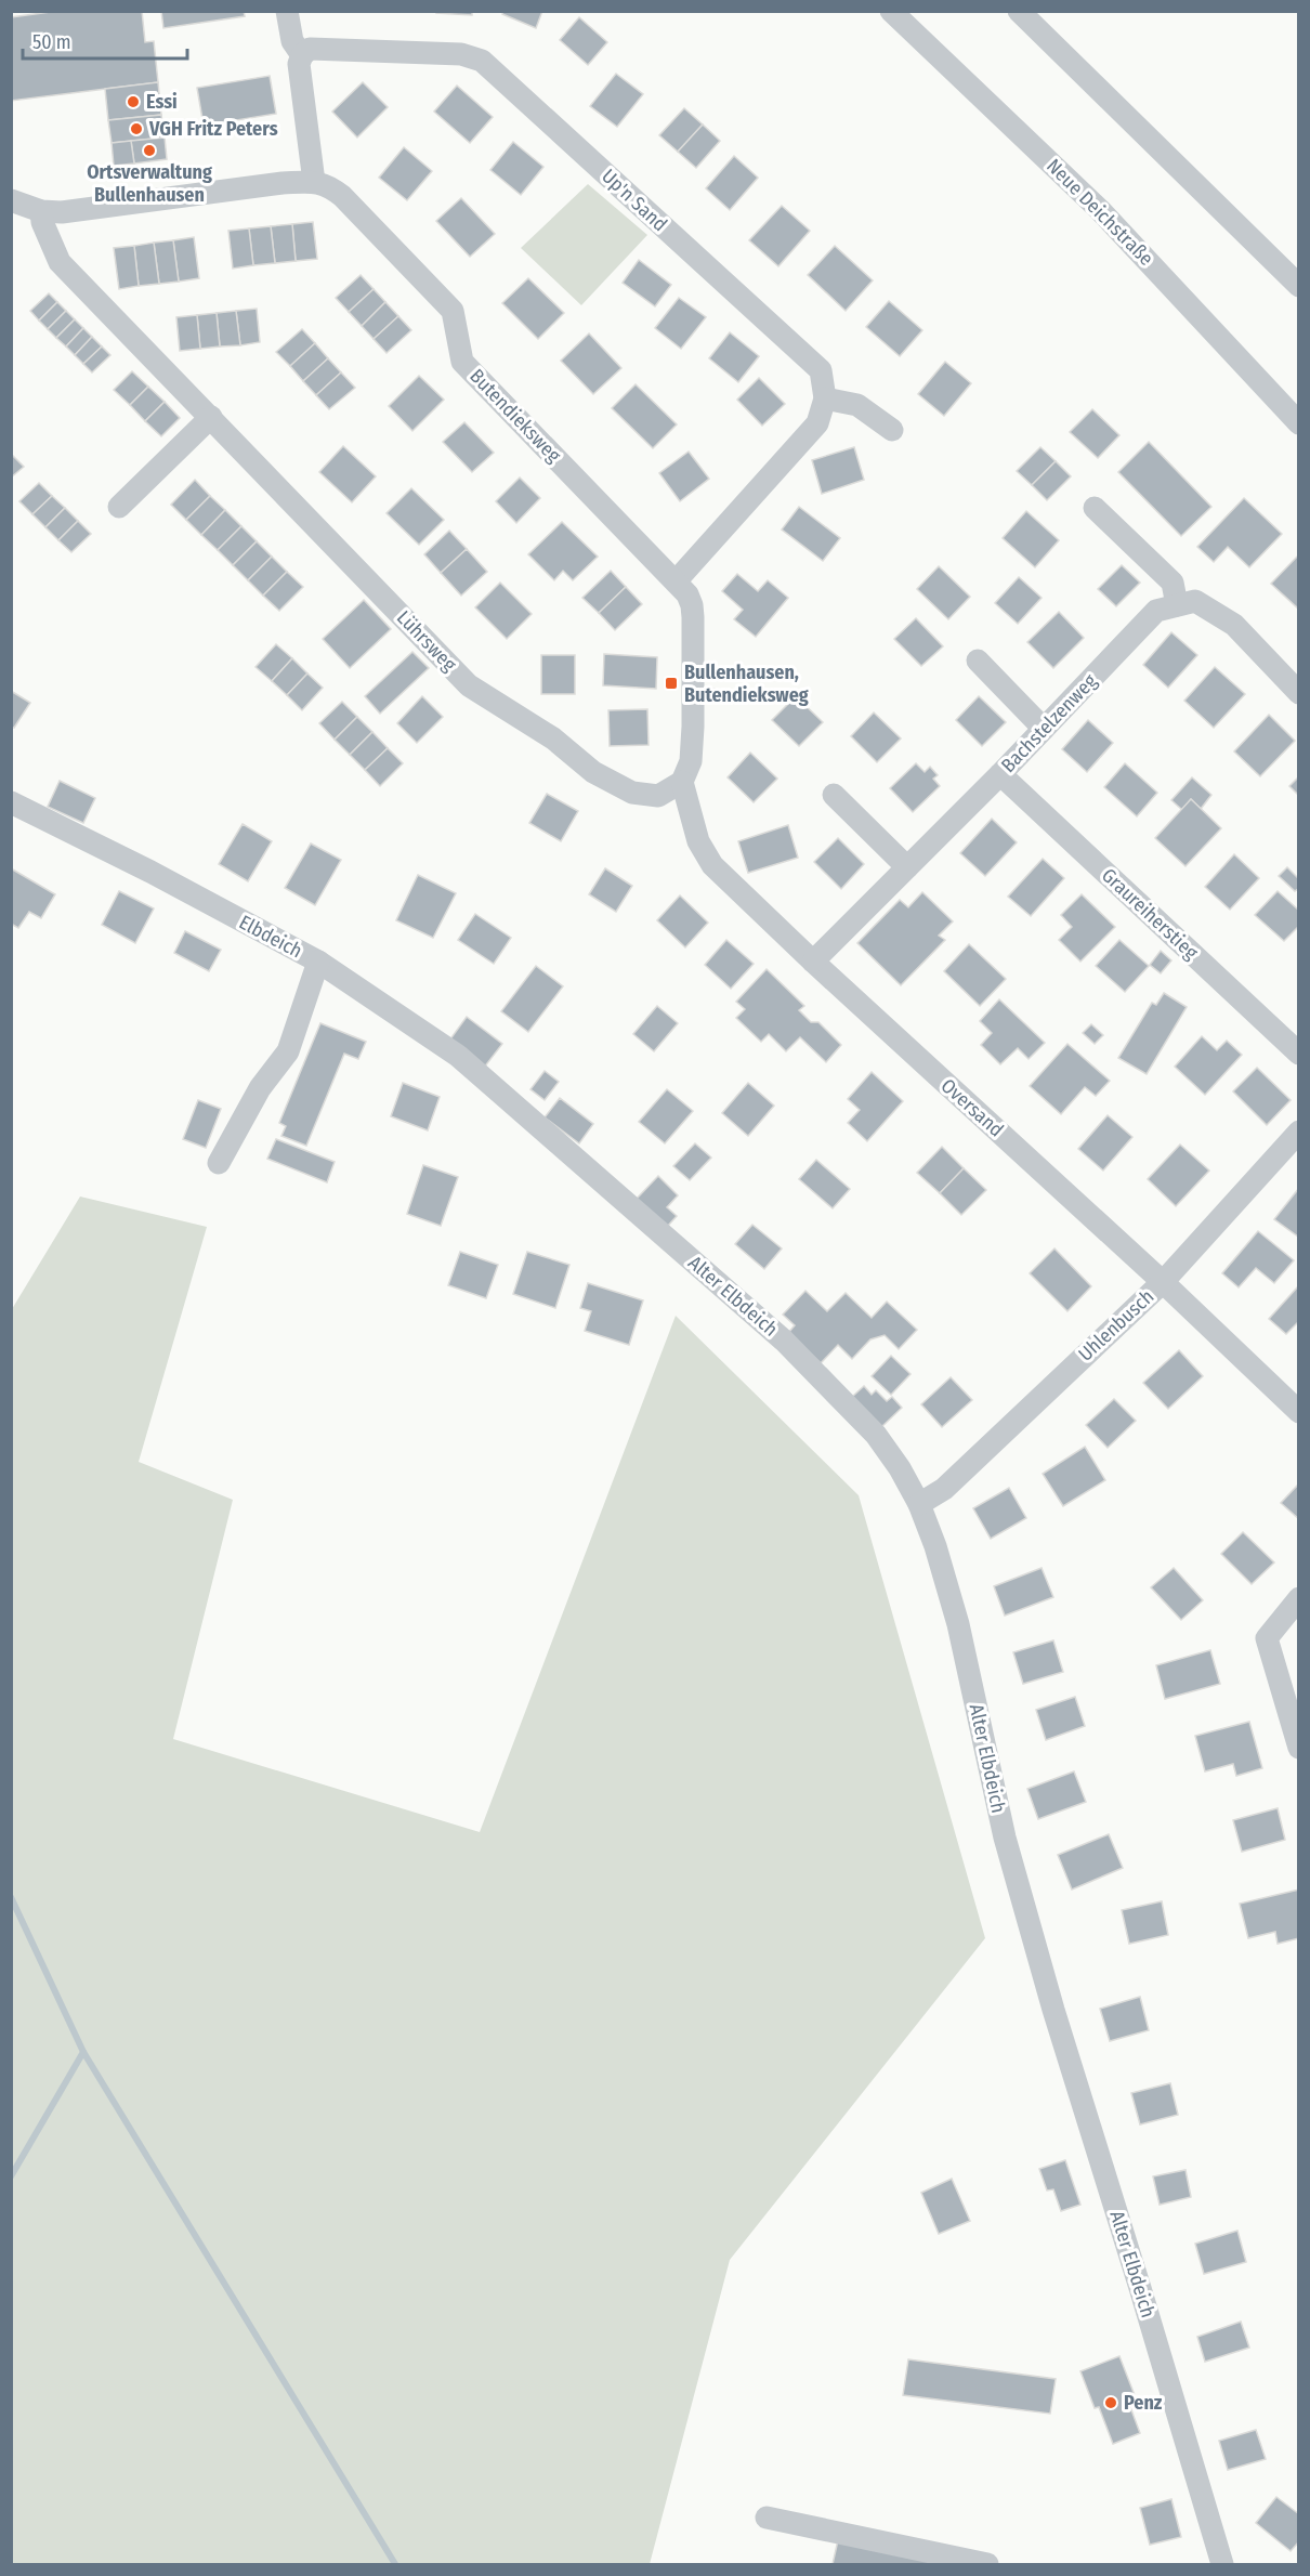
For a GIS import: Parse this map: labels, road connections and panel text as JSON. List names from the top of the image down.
{
  "streets": {
    "street": [
      "Up'n Sand",
      "Neue Deichstraße",
      "Butendieksweg",
      "Lührsweg",
      "Bachstelzenweg",
      "Graureiherstieg",
      "Elbdeich",
      "Oversand",
      "Alter Elbdeich",
      "Uhlenbusch"
    ]
  },
  "crossings": [
    ["Butendieksweg", "Lührsweg"],
    ["Butendieksweg", "Oversand"],
    ["Lührsweg", "Oversand"],
    ["Bachstelzenweg", "Graureiherstieg"],
    ["Bachstelzenweg", "Oversand"],
    ["Elbdeich", "Alter Elbdeich"],
    ["Oversand", "Uhlenbusch"],
    ["Alter Elbdeich", "Uhlenbusch"]
  ],
  "places": {
    "other": [
      "Essi",
      "VGH Fritz Peters",
      "Ortsverwaltung Bullenhausen",
      "Penz"
    ],
    "transit": ["Bullenhausen, Butendieksweg"]
  },
  "scale_bar": "50 m"
}
